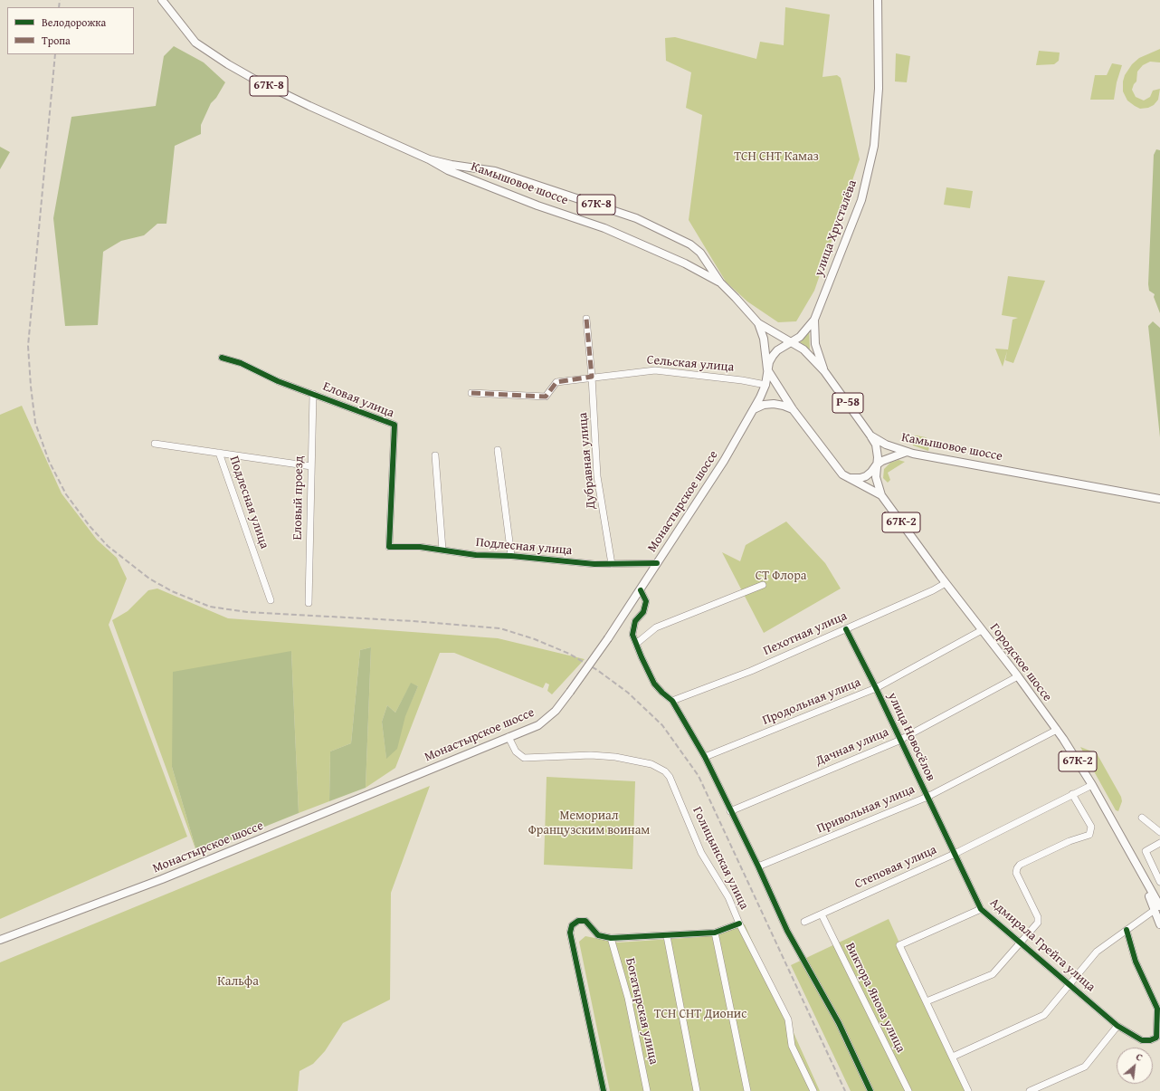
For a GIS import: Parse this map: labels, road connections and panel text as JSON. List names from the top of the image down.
{
  "streets": {
    "main road": [
      "67К-8",
      "Камышовое шоссе",
      "улица Хрусталёва",
      "Р-58",
      "Монастырское шоссе",
      "67К-2",
      "Городское шоссе"
    ],
    "street": [
      "Сельская улица",
      "Еловая улица",
      "Дубравная улица",
      "Еловый проезд",
      "Подлесная улица",
      "Пехотная улица",
      "Продольная улица",
      "улица Новосёлов",
      "Дачная улица",
      "Привольная улица",
      "Голицынская улица",
      "Степовая улица",
      "Адмирала Грейга улица",
      "Виктора Янова улица",
      "Богатырская улица"
    ]
  },
  "crossings": [
    ["67К-8", "Камышовое шоссе"],
    ["67К-8", "Монастырское шоссе"],
    ["Камышовое шоссе", "улица Хрусталёва"],
    ["Камышовое шоссе", "Монастырское шоссе"],
    ["Камышовое шоссе", "Городское шоссе"],
    ["улица Хрусталёва", "Монастырское шоссе"],
    ["Сельская улица", "Дубравная улица"],
    ["Сельская улица", "Монастырское шоссе"],
    ["Еловая улица", "Еловый проезд"],
    ["Еловая улица", "Подлесная улица"],
    ["Дубравная улица", "Подлесная улица"],
    ["Еловый проезд", "Подлесная улица"],
    ["Монастырское шоссе", "Подлесная улица"],
    ["Монастырское шоссе", "Голицынская улица"],
    ["67К-2", "Городское шоссе"],
    ["Пехотная улица", "Городское шоссе"],
    ["Пехотная улица", "улица Новосёлов"],
    ["Городское шоссе", "Продольная улица"],
    ["Городское шоссе", "Дачная улица"],
    ["Городское шоссе", "Привольная улица"],
    ["Городское шоссе", "Степовая улица"],
    ["Продольная улица", "улица Новосёлов"],
    ["улица Новосёлов", "Дачная улица"],
    ["улица Новосёлов", "Привольная улица"],
    ["улица Новосёлов", "Степовая улица"],
    ["улица Новосёлов", "Адмирала Грейга улица"],
    ["Степовая улица", "Адмирала Грейга улица"],
    ["Степовая улица", "Виктора Янова улица"]
  ],
  "parks": [
    "ТСН СНТ Камаз",
    "СТ Флора",
    "Мемориал Французским воинам",
    "Кальфа",
    "ТСН СНТ Дионис"
  ],
  "legend": ["Велодорожка", "Тропа"],
  "north": "top right"
}
